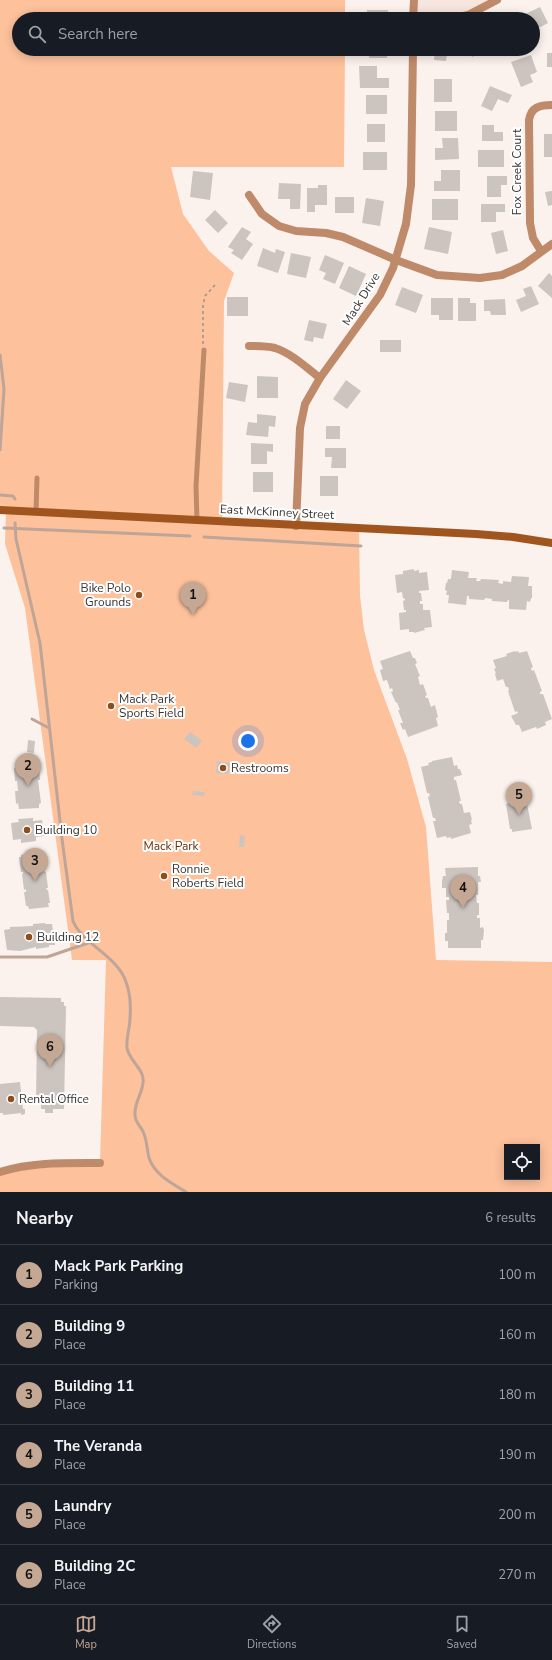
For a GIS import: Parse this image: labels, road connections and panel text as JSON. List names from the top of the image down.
{
  "streets": {
    "main road": ["East McKinney Street"],
    "street": ["Fox Creek Court", "Mack Drive"]
  },
  "crossings": [
    ["Mack Drive", "East McKinney Street"]
  ],
  "parks": ["Mack Park"],
  "places": [
    "Bike Polo Grounds",
    "Mack Park Sports Field",
    "Restrooms",
    "Building 10",
    "Ronnie Roberts Field",
    "Building 12",
    "Rental Office"
  ],
  "page": {
    "search": "Search here",
    "pins": [
      "1",
      "2",
      "5",
      "3",
      "4",
      "6"
    ],
    "heading": ["Nearby", "6 results"],
    "list": [
      {
        "mark": "1",
        "name": "Mack Park Parking",
        "note": "Parking",
        "value": "100 m"
      },
      {
        "mark": "2",
        "name": "Building 9",
        "note": "Place",
        "value": "160 m"
      },
      {
        "mark": "3",
        "name": "Building 11",
        "note": "Place",
        "value": "180 m"
      },
      {
        "mark": "4",
        "name": "The Veranda",
        "note": "Place",
        "value": "190 m"
      },
      {
        "mark": "5",
        "name": "Laundry",
        "note": "Place",
        "value": "200 m"
      },
      {
        "mark": "6",
        "name": "Building 2C",
        "note": "Place",
        "value": "270 m"
      }
    ],
    "nav": ["Map", "Directions", "Saved"]
  }
}
